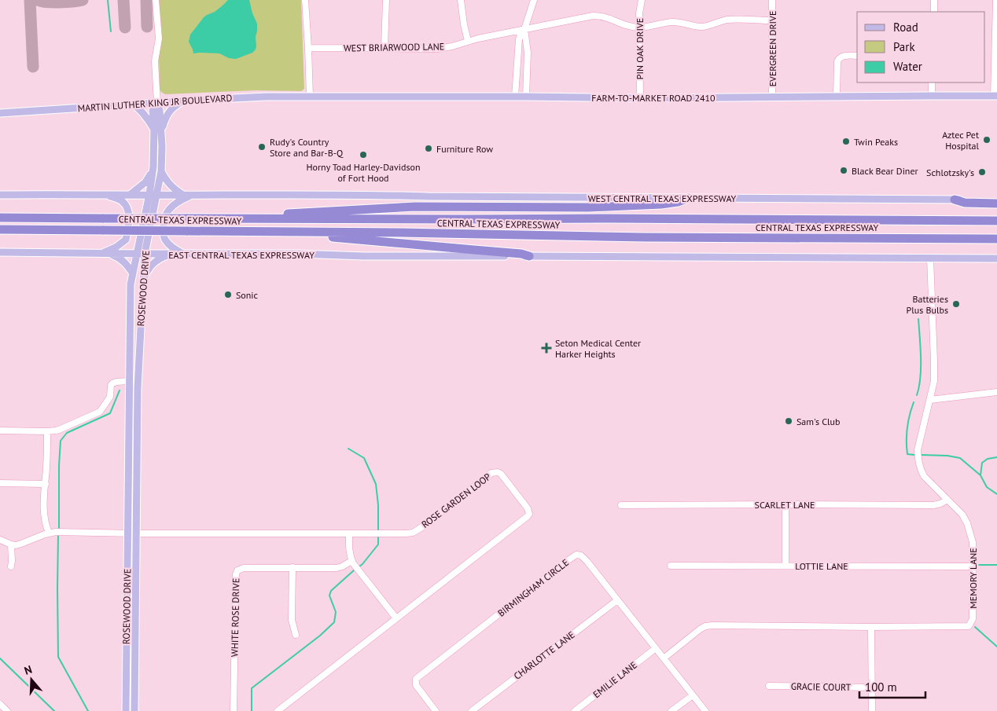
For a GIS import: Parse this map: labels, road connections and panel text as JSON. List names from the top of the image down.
{
  "streets": {
    "highway": ["CENTRAL TEXAS EXPRESSWAY"],
    "main road": [
      "FARM-TO-MARKET ROAD 2410",
      "MARTIN LUTHER KING JR BOULEVARD",
      "WEST CENTRAL TEXAS EXPRESSWAY",
      "EAST CENTRAL TEXAS EXPRESSWAY",
      "ROSEWOOD DRIVE"
    ],
    "street": [
      "WEST BRIARWOOD LANE",
      "PIN OAK DRIVE",
      "EVERGREEN DRIVE",
      "ROSE GARDEN LOOP",
      "SCARLET LANE",
      "LOTTIE LANE",
      "MEMORY LANE",
      "BIRMINGHAM CIRCLE",
      "WHITE ROSE DRIVE",
      "CHARLOTTE LANE",
      "EMILIE LANE",
      "GRACIE COURT"
    ]
  },
  "crossings": [
    ["WEST BRIARWOOD LANE", "PIN OAK DRIVE"],
    ["WEST BRIARWOOD LANE", "EVERGREEN DRIVE"],
    ["PIN OAK DRIVE", "FARM-TO-MARKET ROAD 2410"],
    ["EVERGREEN DRIVE", "FARM-TO-MARKET ROAD 2410"],
    ["FARM-TO-MARKET ROAD 2410", "MARTIN LUTHER KING JR BOULEVARD"],
    ["MARTIN LUTHER KING JR BOULEVARD", "ROSEWOOD DRIVE"],
    ["EAST CENTRAL TEXAS EXPRESSWAY", "ROSEWOOD DRIVE"],
    ["ROSEWOOD DRIVE", "ROSE GARDEN LOOP"],
    ["SCARLET LANE", "MEMORY LANE"],
    ["LOTTIE LANE", "MEMORY LANE"],
    ["MEMORY LANE", "BIRMINGHAM CIRCLE"],
    ["BIRMINGHAM CIRCLE", "CHARLOTTE LANE"],
    ["BIRMINGHAM CIRCLE", "EMILIE LANE"]
  ],
  "places": {
    "other": [
      "Aztec Pet Hospital",
      "Twin Peaks",
      "Rudy's Country Store and Bar-B-Q",
      "Furniture Row",
      "Horny Toad Harley-Davidson of Fort Hood",
      "Black Bear Diner",
      "Schlotzsky's",
      "Sonic",
      "Batteries Plus Bulbs",
      "Sam's Club"
    ],
    "health": ["Seton Medical Center Harker Heights"]
  },
  "legend": ["Road", "Park", "Water"],
  "scale_bar": "100 m",
  "north": "top"
}
